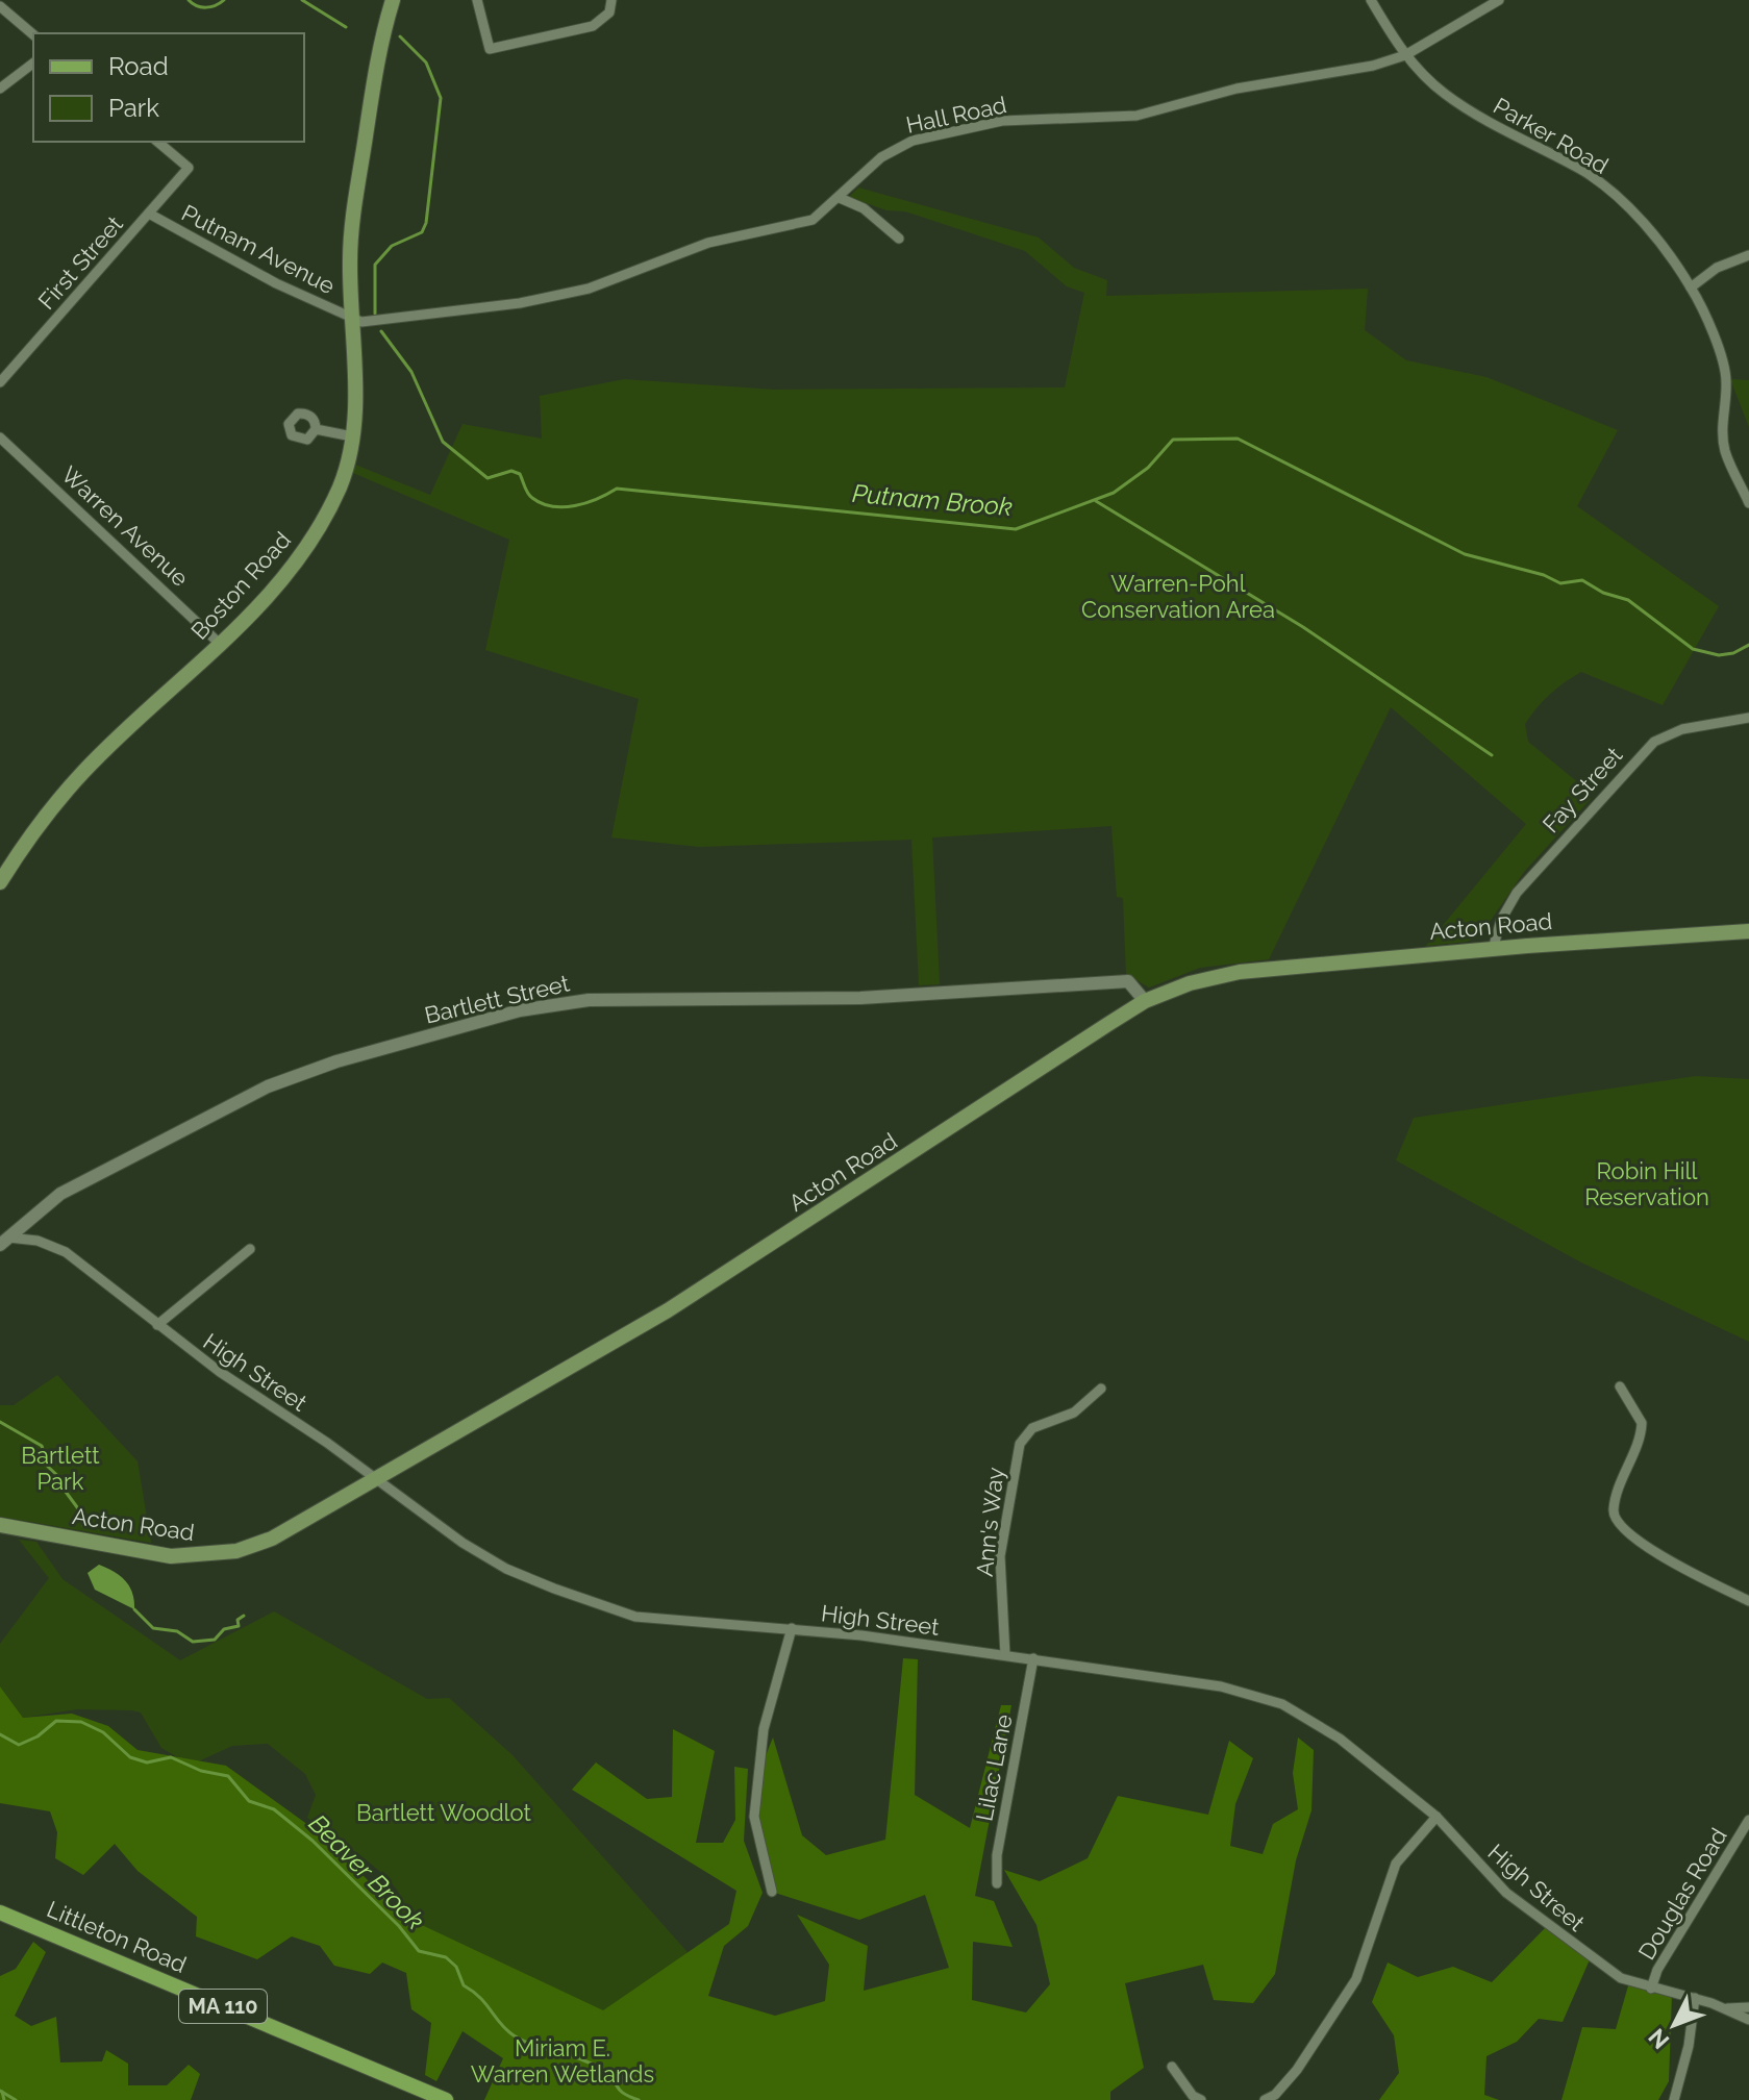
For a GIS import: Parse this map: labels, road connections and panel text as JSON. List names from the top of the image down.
{
  "streets": {
    "main road": [
      "Boston Road",
      "Acton Road",
      "Littleton Road",
      "MA 110"
    ],
    "street": [
      "Hall Road",
      "Parker Road",
      "Putnam Avenue",
      "First Street",
      "Warren Avenue",
      "Fay Street",
      "Bartlett Street",
      "High Street",
      "Ann's Way",
      "Lilac Lane",
      "Douglas Road"
    ]
  },
  "crossings": [
    ["Hall Road", "Parker Road"],
    ["Hall Road", "Putnam Avenue"],
    ["Hall Road", "Boston Road"],
    ["Putnam Avenue", "First Street"],
    ["Putnam Avenue", "Boston Road"],
    ["Warren Avenue", "Boston Road"],
    ["Fay Street", "Acton Road"],
    ["Acton Road", "Bartlett Street"],
    ["Acton Road", "High Street"],
    ["Bartlett Street", "High Street"],
    ["High Street", "Ann's Way"],
    ["High Street", "Lilac Lane"],
    ["High Street", "Douglas Road"]
  ],
  "water": ["Putnam Brook", "Beaver Brook"],
  "parks": [
    "Warren-Pohl Conservation Area",
    "Robin Hill Reservation",
    "Bartlett Park",
    "Bartlett Woodlot",
    "Miriam E. Warren Wetlands"
  ],
  "legend": ["Road", "Park"],
  "north": "bottom left"
}
